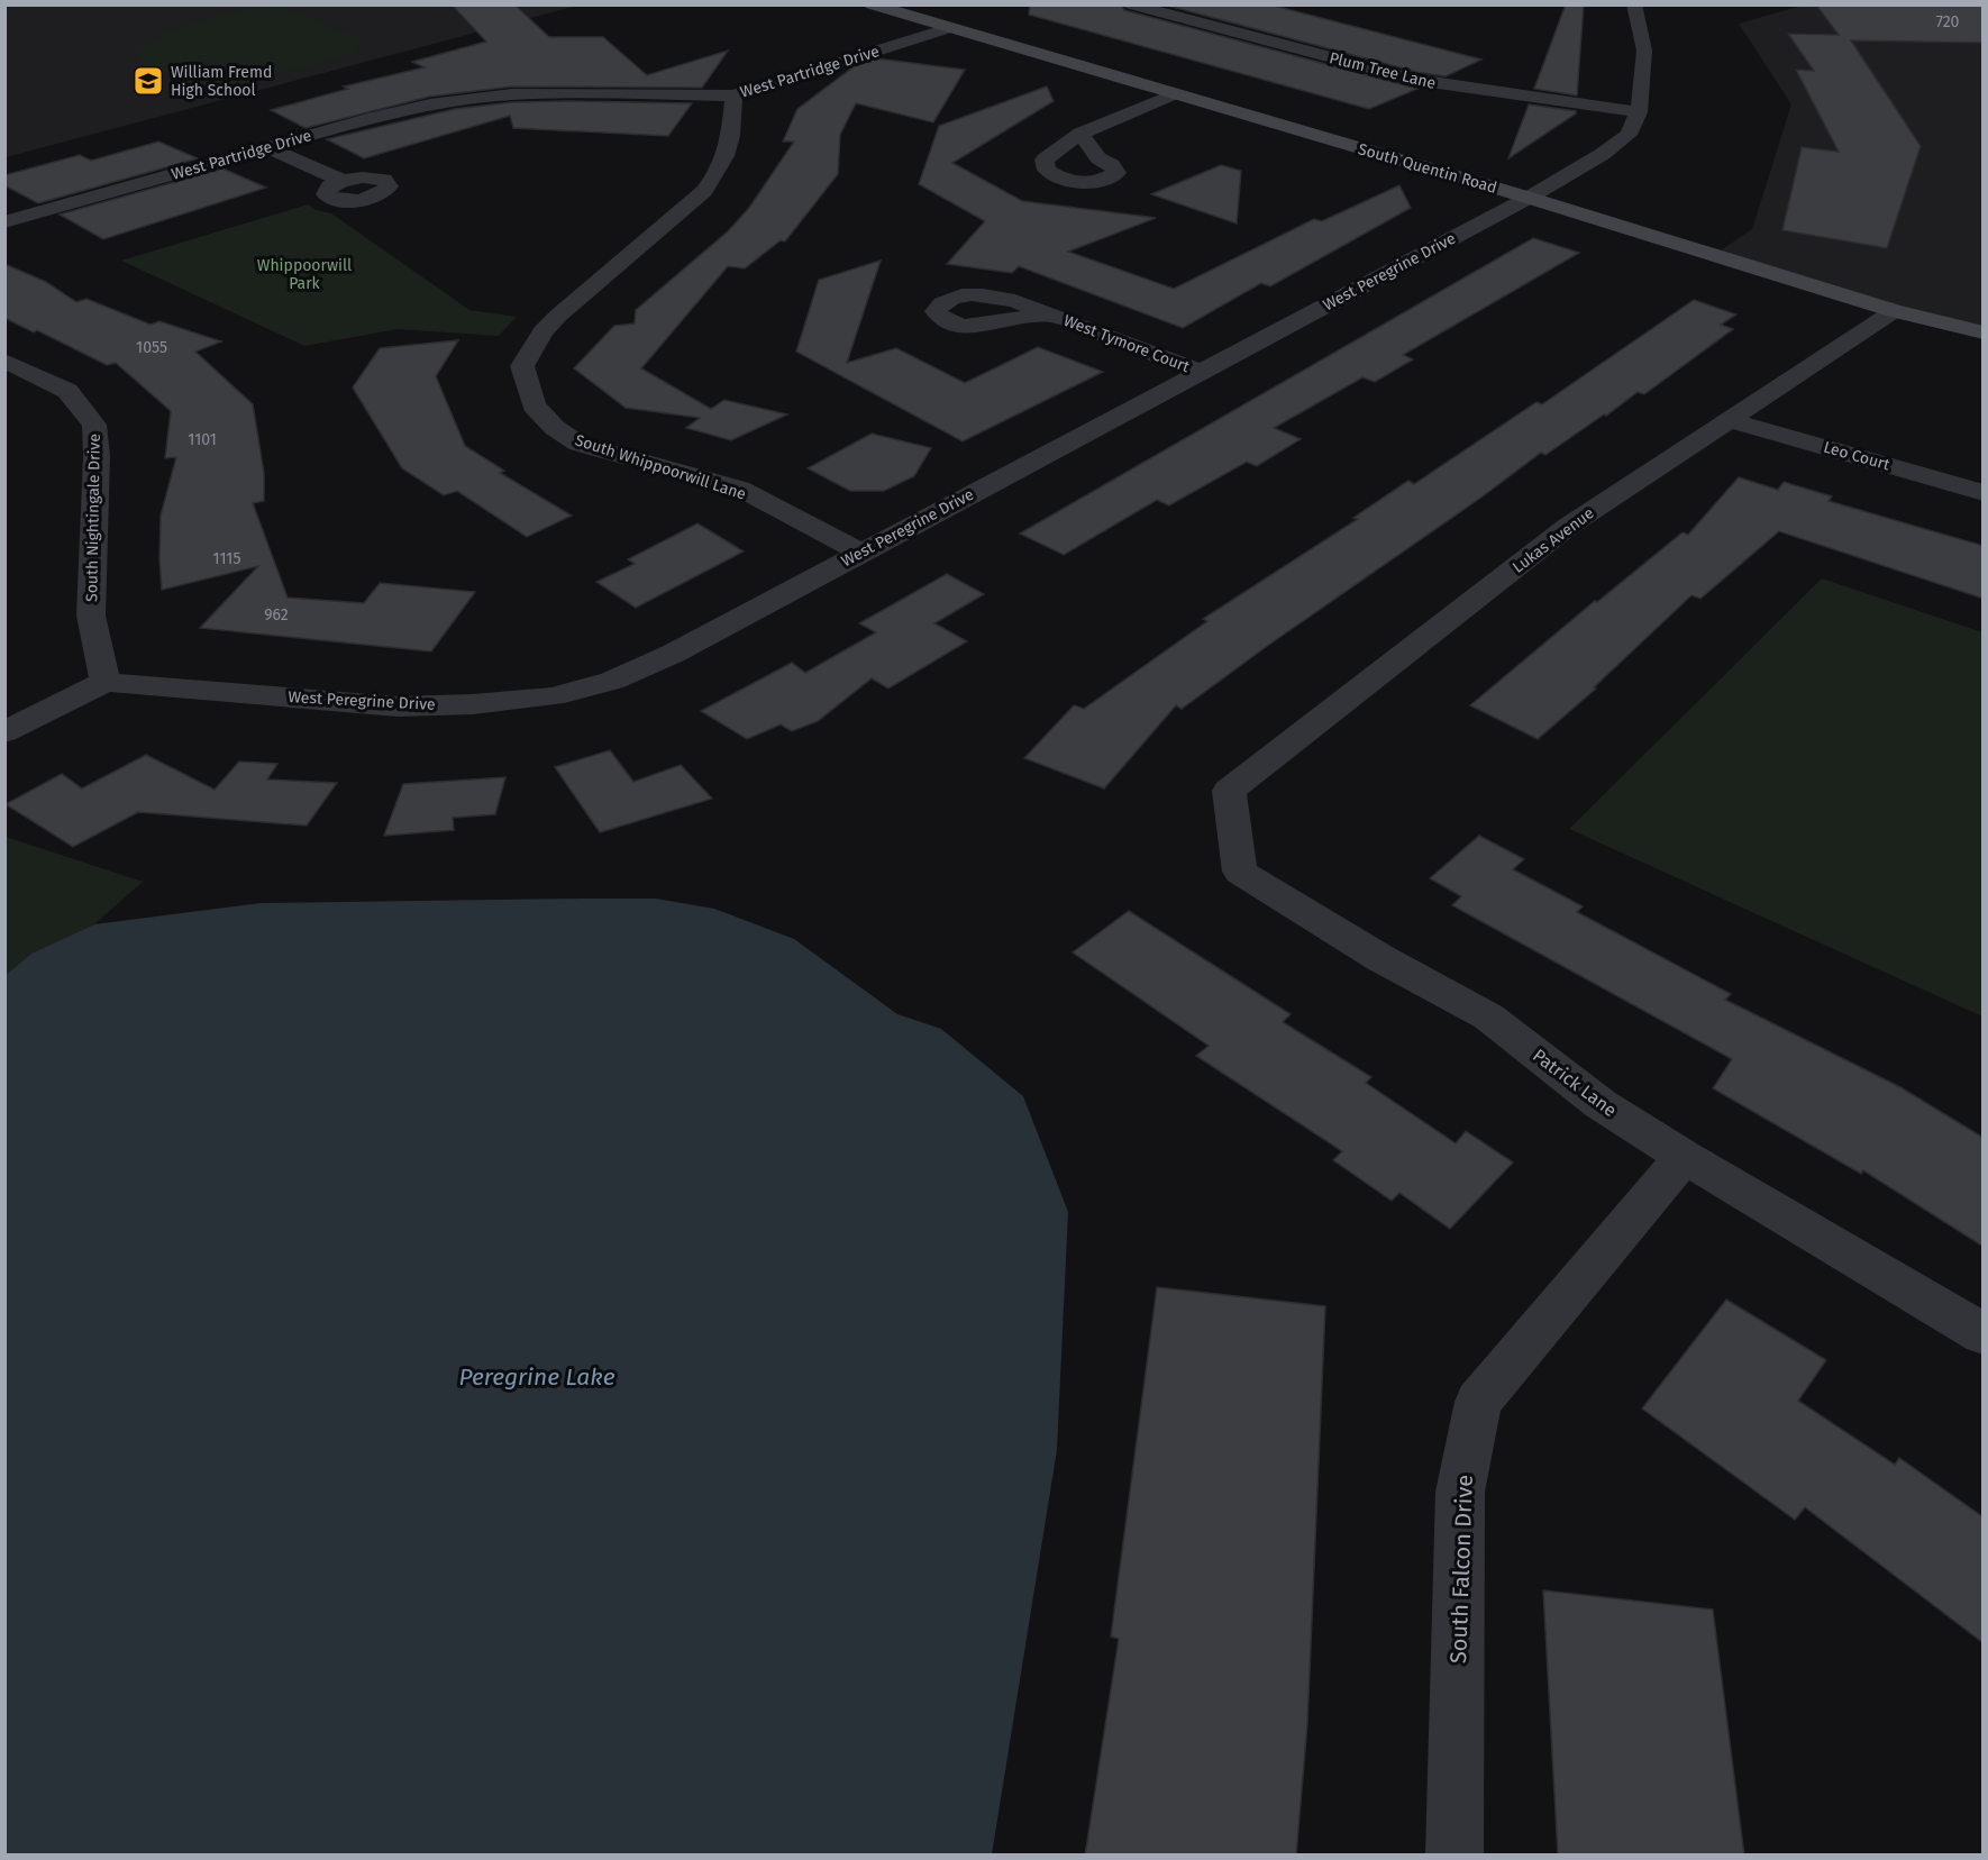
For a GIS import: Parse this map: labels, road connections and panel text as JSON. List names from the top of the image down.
{
  "streets": {
    "main road": ["South Quentin Road"],
    "street": [
      "Plum Tree Lane",
      "West Partridge Drive",
      "West Peregrine Drive",
      "West Tymore Court",
      "Leo Court",
      "South Whippoorwill Lane",
      "South Nightingale Drive",
      "Lukas Avenue",
      "Patrick Lane",
      "South Falcon Drive"
    ]
  },
  "crossings": [
    ["Plum Tree Lane", "West Peregrine Drive"],
    ["West Partridge Drive", "South Quentin Road"],
    ["West Partridge Drive", "South Whippoorwill Lane"],
    ["South Quentin Road", "West Peregrine Drive"],
    ["South Quentin Road", "Lukas Avenue"],
    ["West Peregrine Drive", "West Tymore Court"],
    ["West Peregrine Drive", "South Whippoorwill Lane"],
    ["West Peregrine Drive", "South Nightingale Drive"],
    ["Leo Court", "Lukas Avenue"],
    ["Lukas Avenue", "Patrick Lane"],
    ["Patrick Lane", "South Falcon Drive"]
  ],
  "water": ["Peregrine Lake"],
  "parks": ["Whippoorwill Park"],
  "places": {
    "school or university": ["William Fremd High School"]
  },
  "house_numbers": [
    "720",
    "1055",
    "1101",
    "1115",
    "962"
  ]
}
